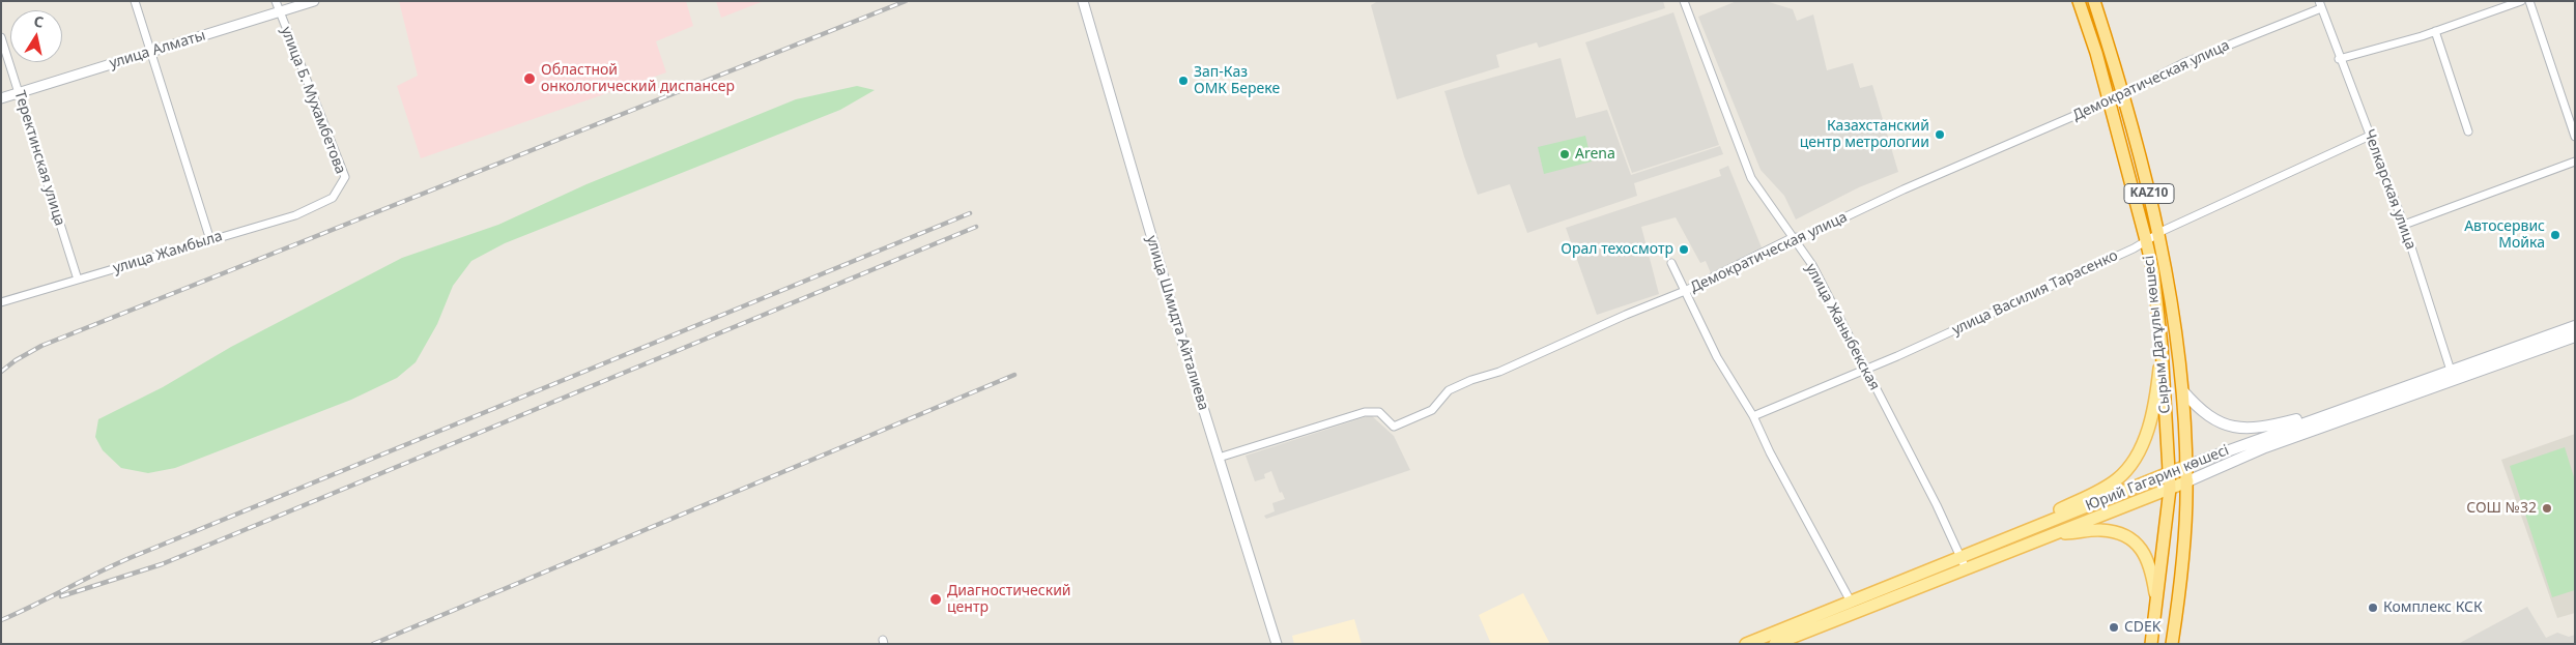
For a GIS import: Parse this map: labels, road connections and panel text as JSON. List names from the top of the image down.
{
  "streets": {
    "highway": ["KAZ10", "Сырым Датұлы көшесі"],
    "main road": ["Юрий Гагарин көшесі"],
    "street": [
      "улица Алматы",
      "Демократическая улица",
      "улица Б. Мухамбетова",
      "Теректинская улица",
      "Челкарская улица",
      "улица Жамбыла",
      "улица Василия Тарасенко",
      "улица Шмидта Айталиева",
      "улица Жаныбекская"
    ]
  },
  "crossings": [
    ["улица Алматы", "улица Б. Мухамбетова"],
    ["улица Алматы", "Теректинская улица"],
    ["Демократическая улица", "Челкарская улица"],
    ["Демократическая улица", "улица Шмидта Айталиева"],
    ["Демократическая улица", "улица Жаныбекская"],
    ["Демократическая улица", "Сырым Датұлы көшесі"],
    ["улица Б. Мухамбетова", "улица Жамбыла"],
    ["Теректинская улица", "улица Жамбыла"],
    ["Челкарская улица", "улица Василия Тарасенко"],
    ["Челкарская улица", "Юрий Гагарин көшесі"],
    ["улица Василия Тарасенко", "улица Жаныбекская"],
    ["улица Василия Тарасенко", "Сырым Датұлы көшесі"],
    ["улица Жаныбекская", "Юрий Гагарин көшесі"],
    ["Сырым Датұлы көшесі", "Юрий Гагарин көшесі"]
  ],
  "places": [
    "Областной онкологический диспансер",
    "Зап-Каз ОМК Береке",
    "Казахстанский центр метрологии",
    "Arena",
    "Автосервис Мойка",
    "Орал техосмотр",
    "СОШ №32",
    "Диагностический центр",
    "Комплекс КСК",
    "CDEK"
  ],
  "north": "top"
}
